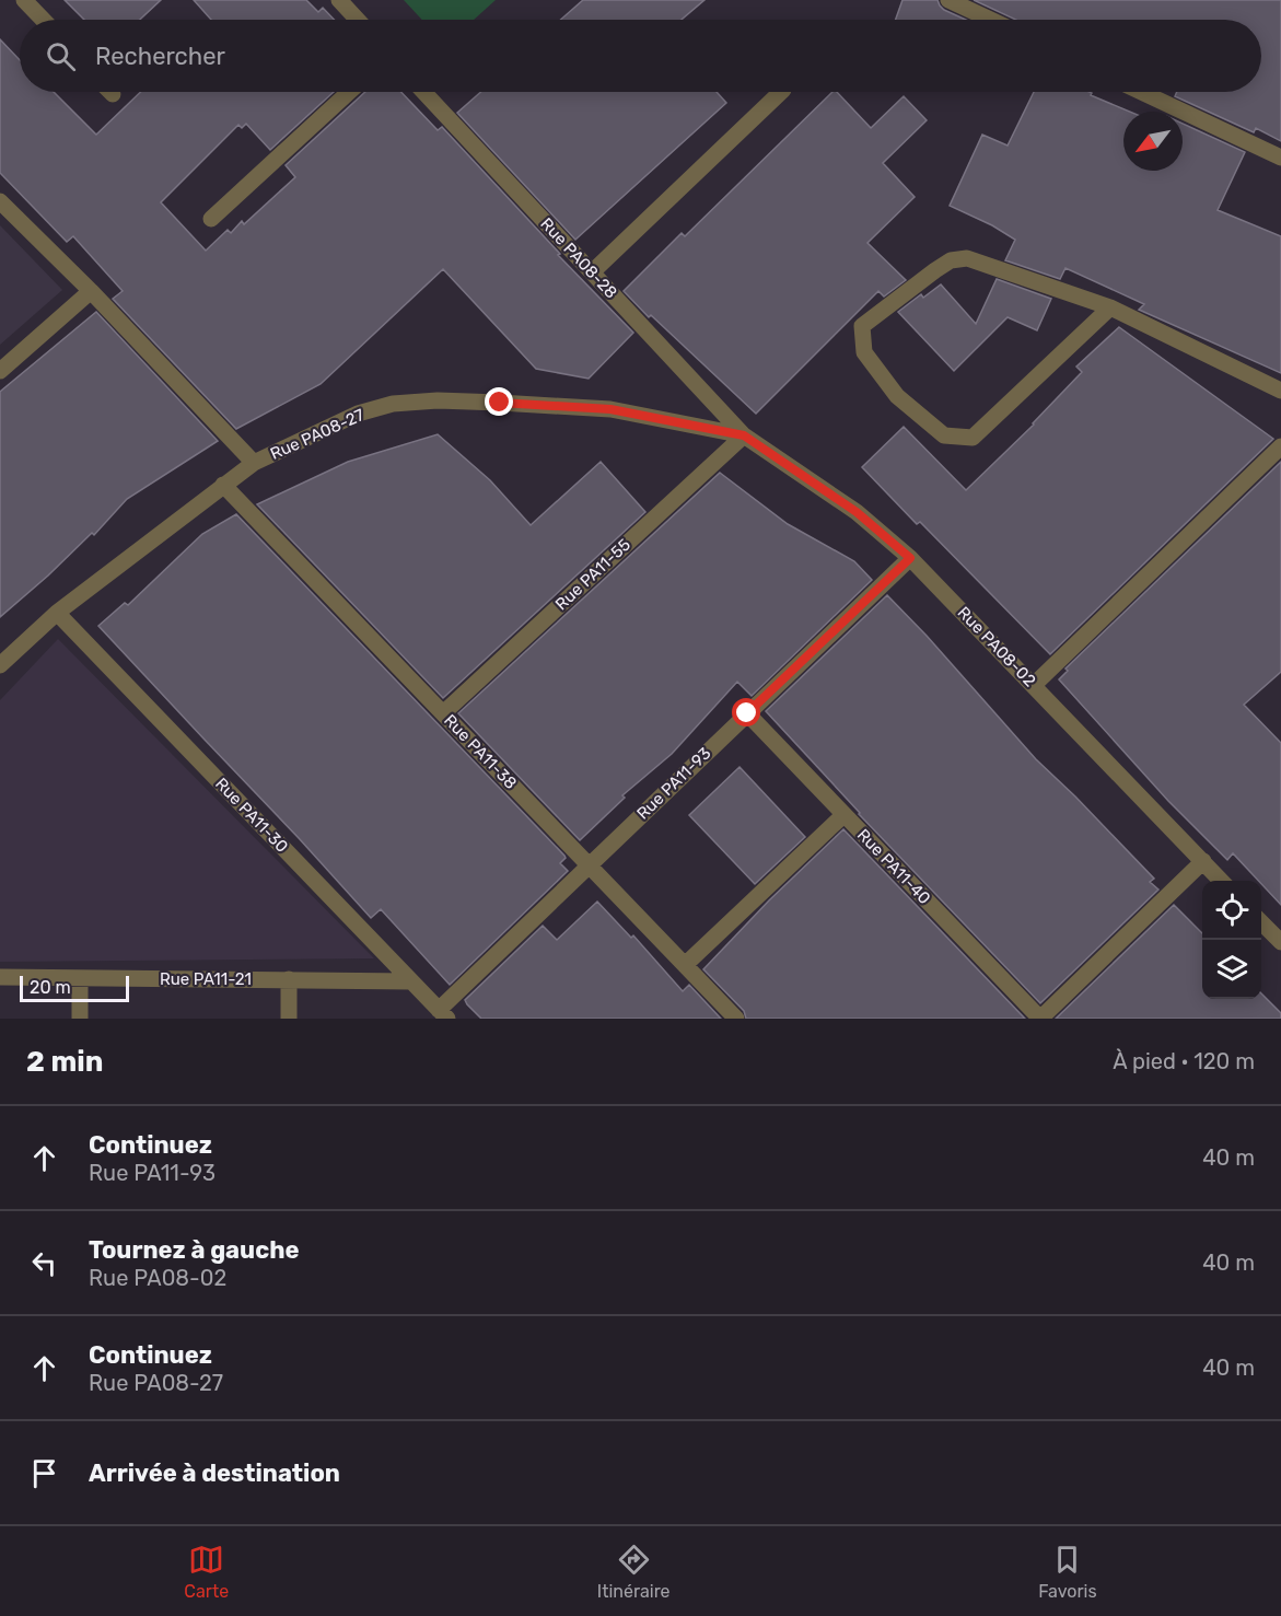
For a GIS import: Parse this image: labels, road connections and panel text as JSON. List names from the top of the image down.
{
  "streets": {
    "street": [
      "Rue PA08-28",
      "Rue PA08-27",
      "Rue PA11-55",
      "Rue PA08-02",
      "Rue PA11-38",
      "Rue PA11-93",
      "Rue PA11-30",
      "Rue PA11-40",
      "Rue PA11-21"
    ]
  },
  "crossings": [
    ["Rue PA08-28", "Rue PA08-27"],
    ["Rue PA08-28", "Rue PA11-55"],
    ["Rue PA08-28", "Rue PA08-02"],
    ["Rue PA08-27", "Rue PA11-55"],
    ["Rue PA08-27", "Rue PA08-02"],
    ["Rue PA08-27", "Rue PA11-38"],
    ["Rue PA08-27", "Rue PA11-30"],
    ["Rue PA11-55", "Rue PA08-02"],
    ["Rue PA11-55", "Rue PA11-38"],
    ["Rue PA08-02", "Rue PA11-93"],
    ["Rue PA11-38", "Rue PA11-93"],
    ["Rue PA11-93", "Rue PA11-30"],
    ["Rue PA11-93", "Rue PA11-40"],
    ["Rue PA11-30", "Rue PA11-21"]
  ],
  "scale_bar": "20 m",
  "north": "bottom left",
  "page": {
    "search": "Rechercher",
    "scale": "20 m",
    "heading": ["2 min", "À pied · 120 m"],
    "list": [
      ["Continuez", "Rue PA11-93", "40 m"],
      ["Tournez à gauche", "Rue PA08-02", "40 m"],
      ["Continuez", "Rue PA08-27", "40 m"],
      "Arrivée à destination"
    ],
    "nav": ["Carte", "Itinéraire", "Favoris"]
  }
}
